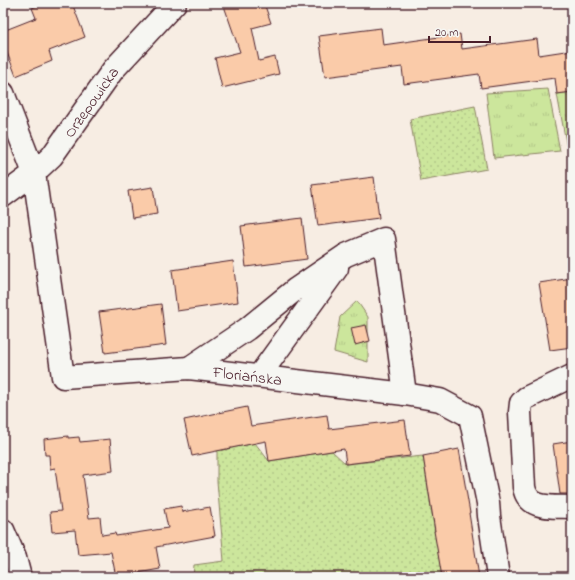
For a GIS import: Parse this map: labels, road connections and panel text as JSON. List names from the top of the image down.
{
  "streets": {
    "street": ["Orzepowicka", "Floriańska"]
  },
  "crossings": [
    ["Orzepowicka", "Floriańska"]
  ],
  "scale_bar": "20 m"
}
